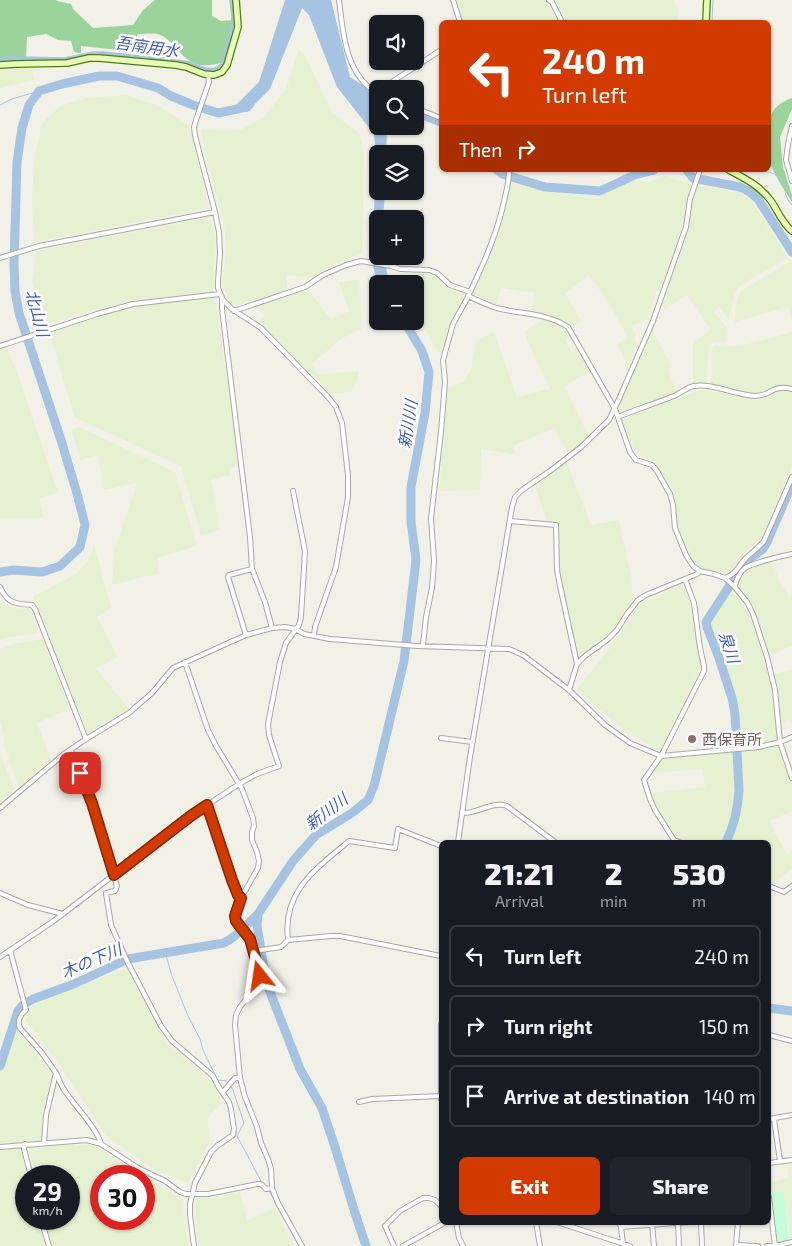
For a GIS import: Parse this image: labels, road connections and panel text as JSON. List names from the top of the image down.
{
  "water": [
    "吾南用水",
    "北山川",
    "新川川",
    "泉川",
    "木の下川"
  ],
  "places": ["西保育所"],
  "page": {
    "map_buttons": ["+", "−"],
    "turn": ["240 m", "Turn left"],
    "then": "Then",
    "eta": [
      "21:21",
      "Arrival",
      "2",
      "min",
      "530",
      "m"
    ],
    "list": [
      {
        "name": "Turn left",
        "value": "240 m"
      },
      {
        "name": "Turn right",
        "value": "150 m"
      },
      {
        "name": "Arrive at destination",
        "value": "140 m"
      }
    ],
    "buttons": ["Exit", "Share"],
    "speed": "29 km/h",
    "limit": "30"
  }
}
